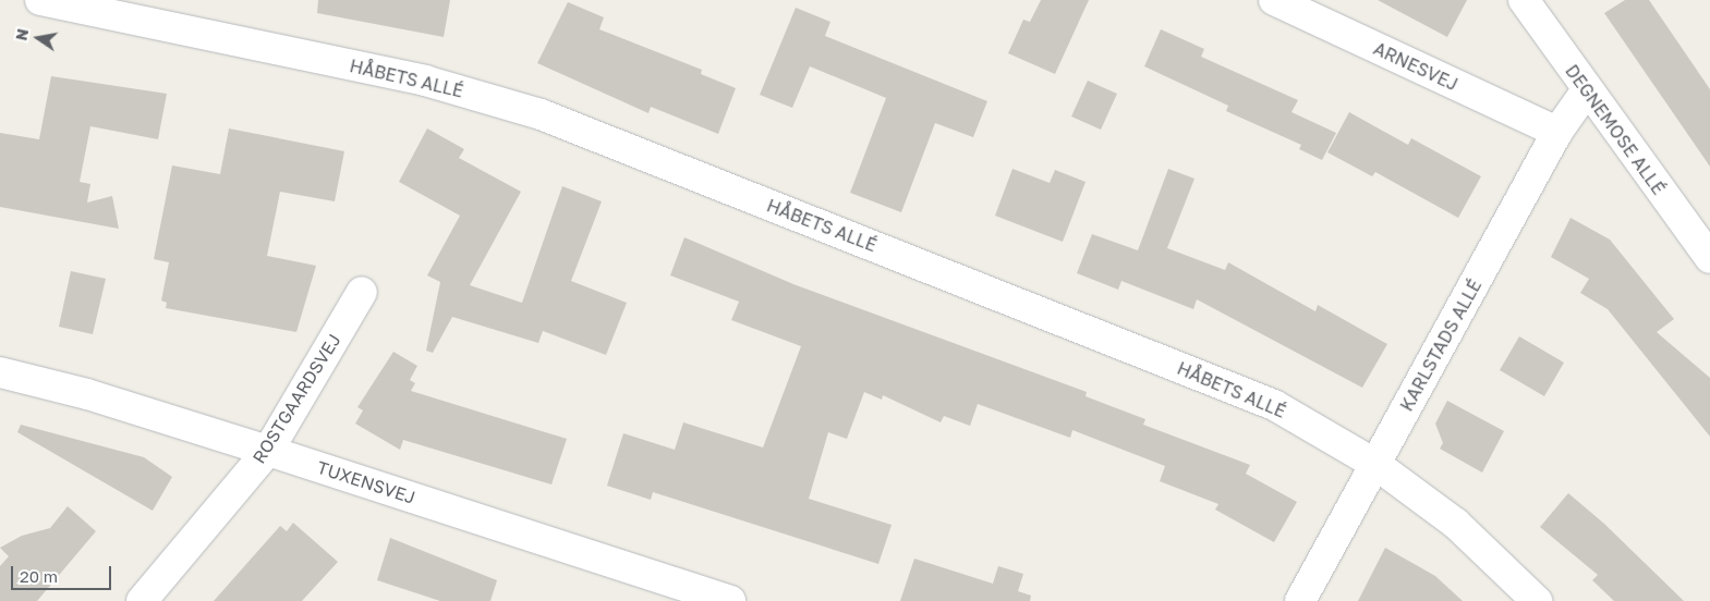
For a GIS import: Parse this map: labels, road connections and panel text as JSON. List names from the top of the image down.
{
  "streets": {
    "street": [
      "ARNESVEJ",
      "HÅBETS ALLÉ",
      "DEGNEMOSE ALLÉ",
      "KARLSTADS ALLÉ",
      "ROSTGAARDSVEJ",
      "TUXENSVEJ"
    ]
  },
  "crossings": [
    ["ARNESVEJ", "KARLSTADS ALLÉ"],
    ["HÅBETS ALLÉ", "KARLSTADS ALLÉ"],
    ["DEGNEMOSE ALLÉ", "KARLSTADS ALLÉ"],
    ["ROSTGAARDSVEJ", "TUXENSVEJ"]
  ],
  "scale_bar": "20 m",
  "north": "left"
}
